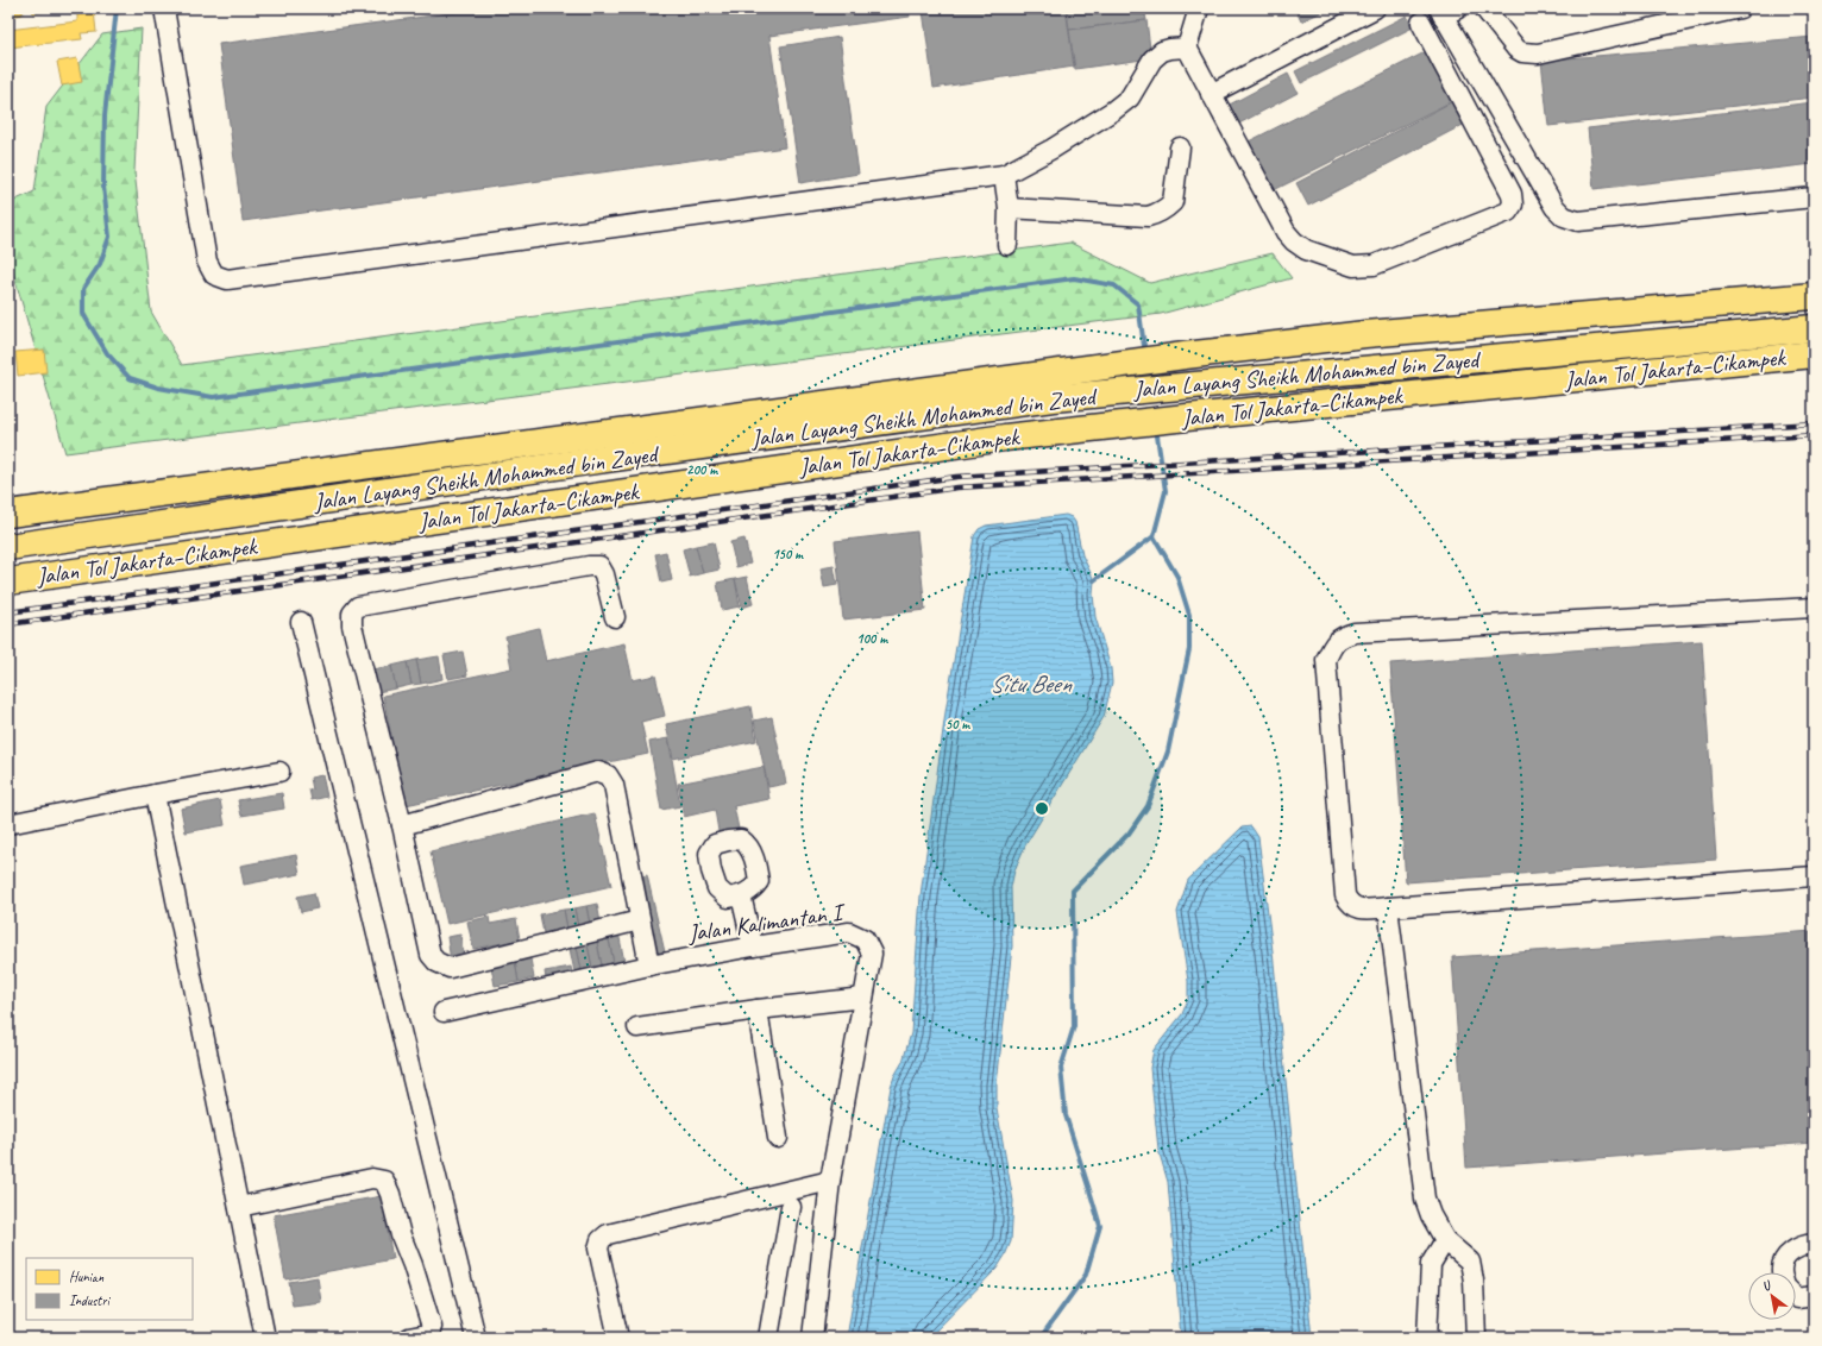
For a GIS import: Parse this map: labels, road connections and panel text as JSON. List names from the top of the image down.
{
  "streets": {
    "highway": ["Jalan Tol Jakarta–Cikampek", "Jalan Layang Sheikh Mohammed bin Zayed"],
    "street": ["Jalan Kalimantan I"]
  },
  "water": ["Situ Been"],
  "legend": ["Hunian", "Industri"],
  "north": "top left",
  "rings": [
    "200 m",
    "150 m",
    "100 m",
    "50 m"
  ]
}
